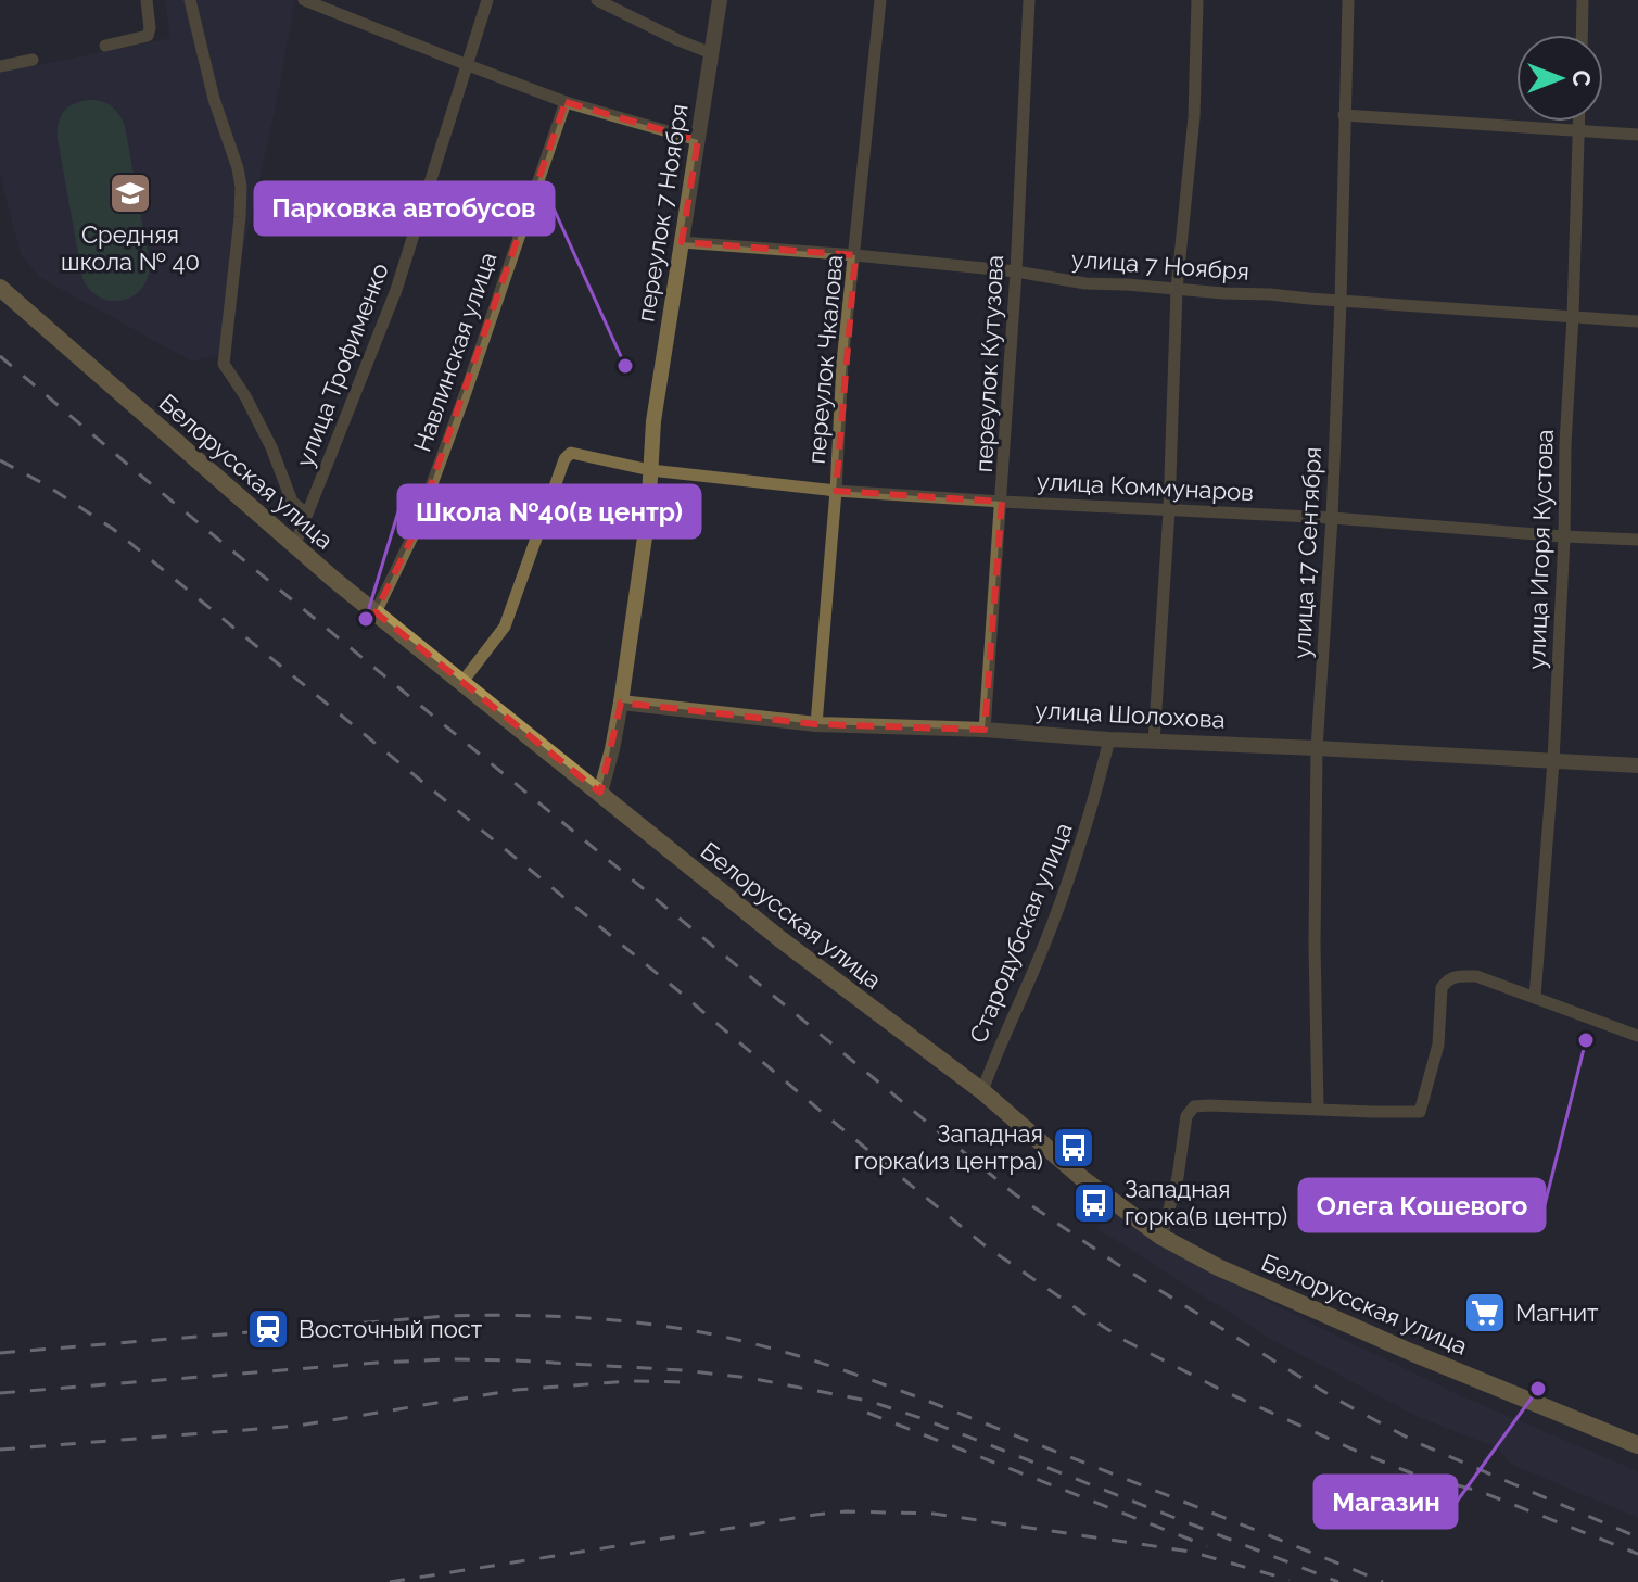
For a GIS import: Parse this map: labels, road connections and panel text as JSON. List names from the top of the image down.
{
  "streets": {
    "main road": ["Белорусская улица"],
    "street": [
      "переулок 7 Ноября",
      "улица 7 Ноября",
      "Навлинская улица",
      "переулок Чкалова",
      "переулок Кутузова",
      "улица Трофименко",
      "улица Коммунаров",
      "улица Игоря Кустова",
      "улица 17 Сентября",
      "улица Шолохова",
      "Стародубская улица"
    ]
  },
  "crossings": [
    ["переулок 7 Ноября", "улица 7 Ноября"],
    ["переулок 7 Ноября", "Белорусская улица"],
    ["переулок 7 Ноября", "улица Коммунаров"],
    ["переулок 7 Ноября", "улица Шолохова"],
    ["улица 7 Ноября", "переулок Чкалова"],
    ["улица 7 Ноября", "переулок Кутузова"],
    ["улица 7 Ноября", "улица Игоря Кустова"],
    ["улица 7 Ноября", "улица 17 Сентября"],
    ["Навлинская улица", "Белорусская улица"],
    ["переулок Чкалова", "улица Коммунаров"],
    ["переулок Чкалова", "улица Шолохова"],
    ["переулок Кутузова", "улица Коммунаров"],
    ["переулок Кутузова", "улица Шолохова"],
    ["улица Трофименко", "Белорусская улица"],
    ["Белорусская улица", "улица Коммунаров"],
    ["Белорусская улица", "Стародубская улица"],
    ["улица Коммунаров", "улица Игоря Кустова"],
    ["улица Коммунаров", "улица 17 Сентября"],
    ["улица Игоря Кустова", "улица Шолохова"],
    ["улица 17 Сентября", "улица Шолохова"],
    ["улица Шолохова", "Стародубская улица"]
  ],
  "places": {
    "school or university": ["Средняя школа № 40"],
    "other": [
      "Парковка автобусов",
      "Школа №40(в центр)",
      "Олега Кошевого",
      "Магазин"
    ],
    "bus stop": ["Западная горка(из центра)", "Западная горка(в центр)"],
    "supermarket": ["Магнит"],
    "station": ["Восточный пост"]
  },
  "north": "right"
}
